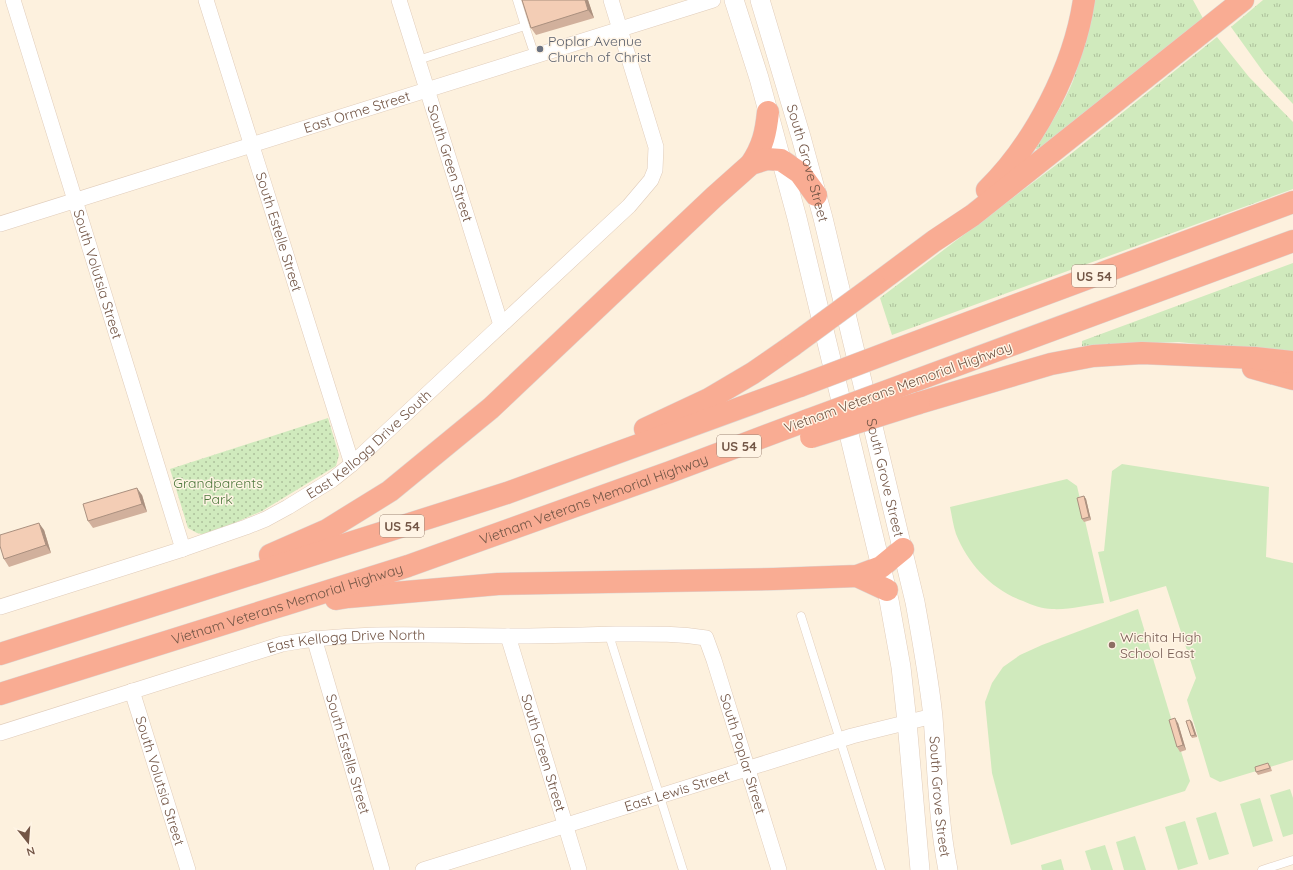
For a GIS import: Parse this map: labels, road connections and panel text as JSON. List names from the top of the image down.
{
  "streets": {
    "highway": ["US 54", "Vietnam Veterans Memorial Highway"],
    "street": [
      "East Orme Street",
      "South Green Street",
      "South Grove Street",
      "South Estelle Street",
      "South Volutsia Street",
      "East Kellogg Drive South",
      "East Kellogg Drive North",
      "South Poplar Street",
      "East Lewis Street"
    ]
  },
  "crossings": [
    ["East Orme Street", "South Green Street"],
    ["East Orme Street", "South Estelle Street"],
    ["East Orme Street", "South Volutsia Street"],
    ["East Orme Street", "East Kellogg Drive South"],
    ["South Green Street", "East Kellogg Drive South"],
    ["South Green Street", "East Kellogg Drive North"],
    ["South Green Street", "East Lewis Street"],
    ["South Grove Street", "East Lewis Street"],
    ["South Estelle Street", "East Kellogg Drive South"],
    ["South Estelle Street", "East Kellogg Drive North"],
    ["South Volutsia Street", "East Kellogg Drive South"],
    ["South Volutsia Street", "East Kellogg Drive North"],
    ["East Kellogg Drive North", "South Poplar Street"],
    ["South Poplar Street", "East Lewis Street"]
  ],
  "parks": ["Grandparents Park"],
  "places": ["Poplar Avenue Church of Christ", "Wichita High School East"],
  "north": "bottom"
}
